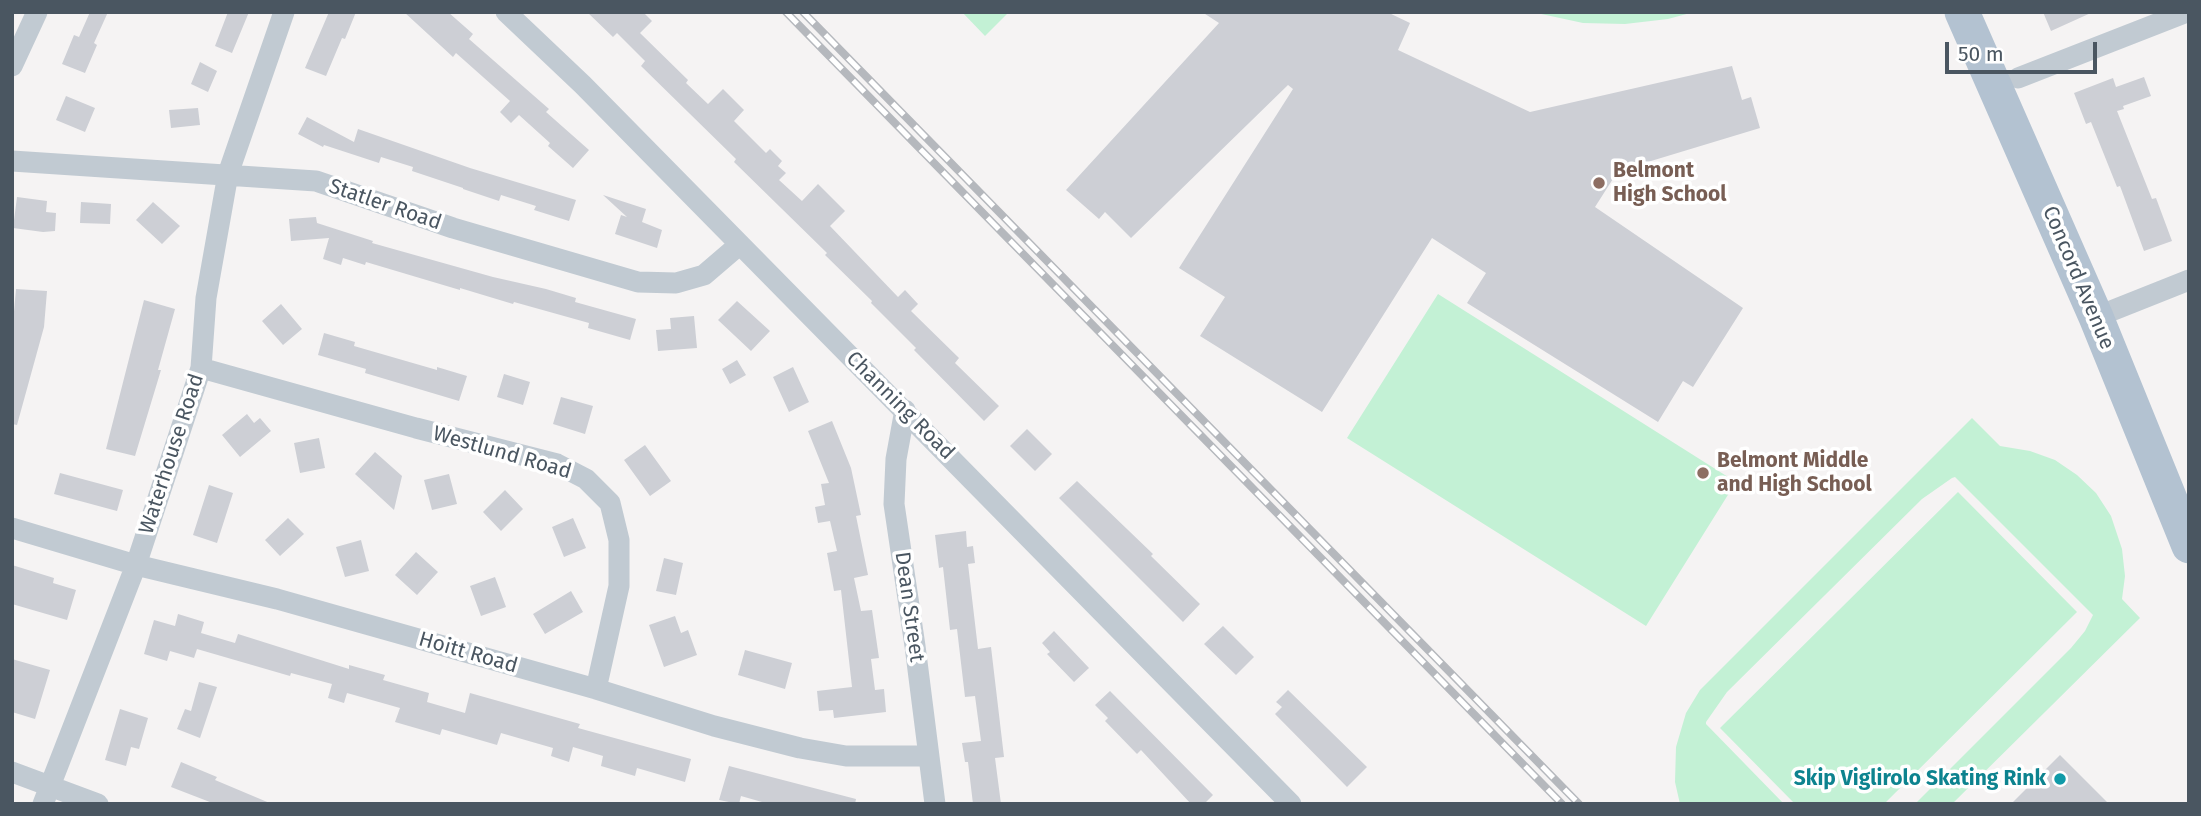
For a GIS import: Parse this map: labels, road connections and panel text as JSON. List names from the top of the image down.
{
  "streets": {
    "main road": ["Concord Avenue"],
    "street": [
      "Statler Road",
      "Channing Road",
      "Westlund Road",
      "Waterhouse Road",
      "Dean Street",
      "Hoitt Road"
    ]
  },
  "crossings": [
    ["Statler Road", "Channing Road"],
    ["Statler Road", "Waterhouse Road"],
    ["Channing Road", "Dean Street"],
    ["Westlund Road", "Waterhouse Road"],
    ["Westlund Road", "Hoitt Road"],
    ["Waterhouse Road", "Hoitt Road"],
    ["Dean Street", "Hoitt Road"]
  ],
  "places": ["Belmont High School", "Belmont Middle and High School", "Skip Viglirolo Skating Rink"],
  "scale_bar": "50 m"
}
